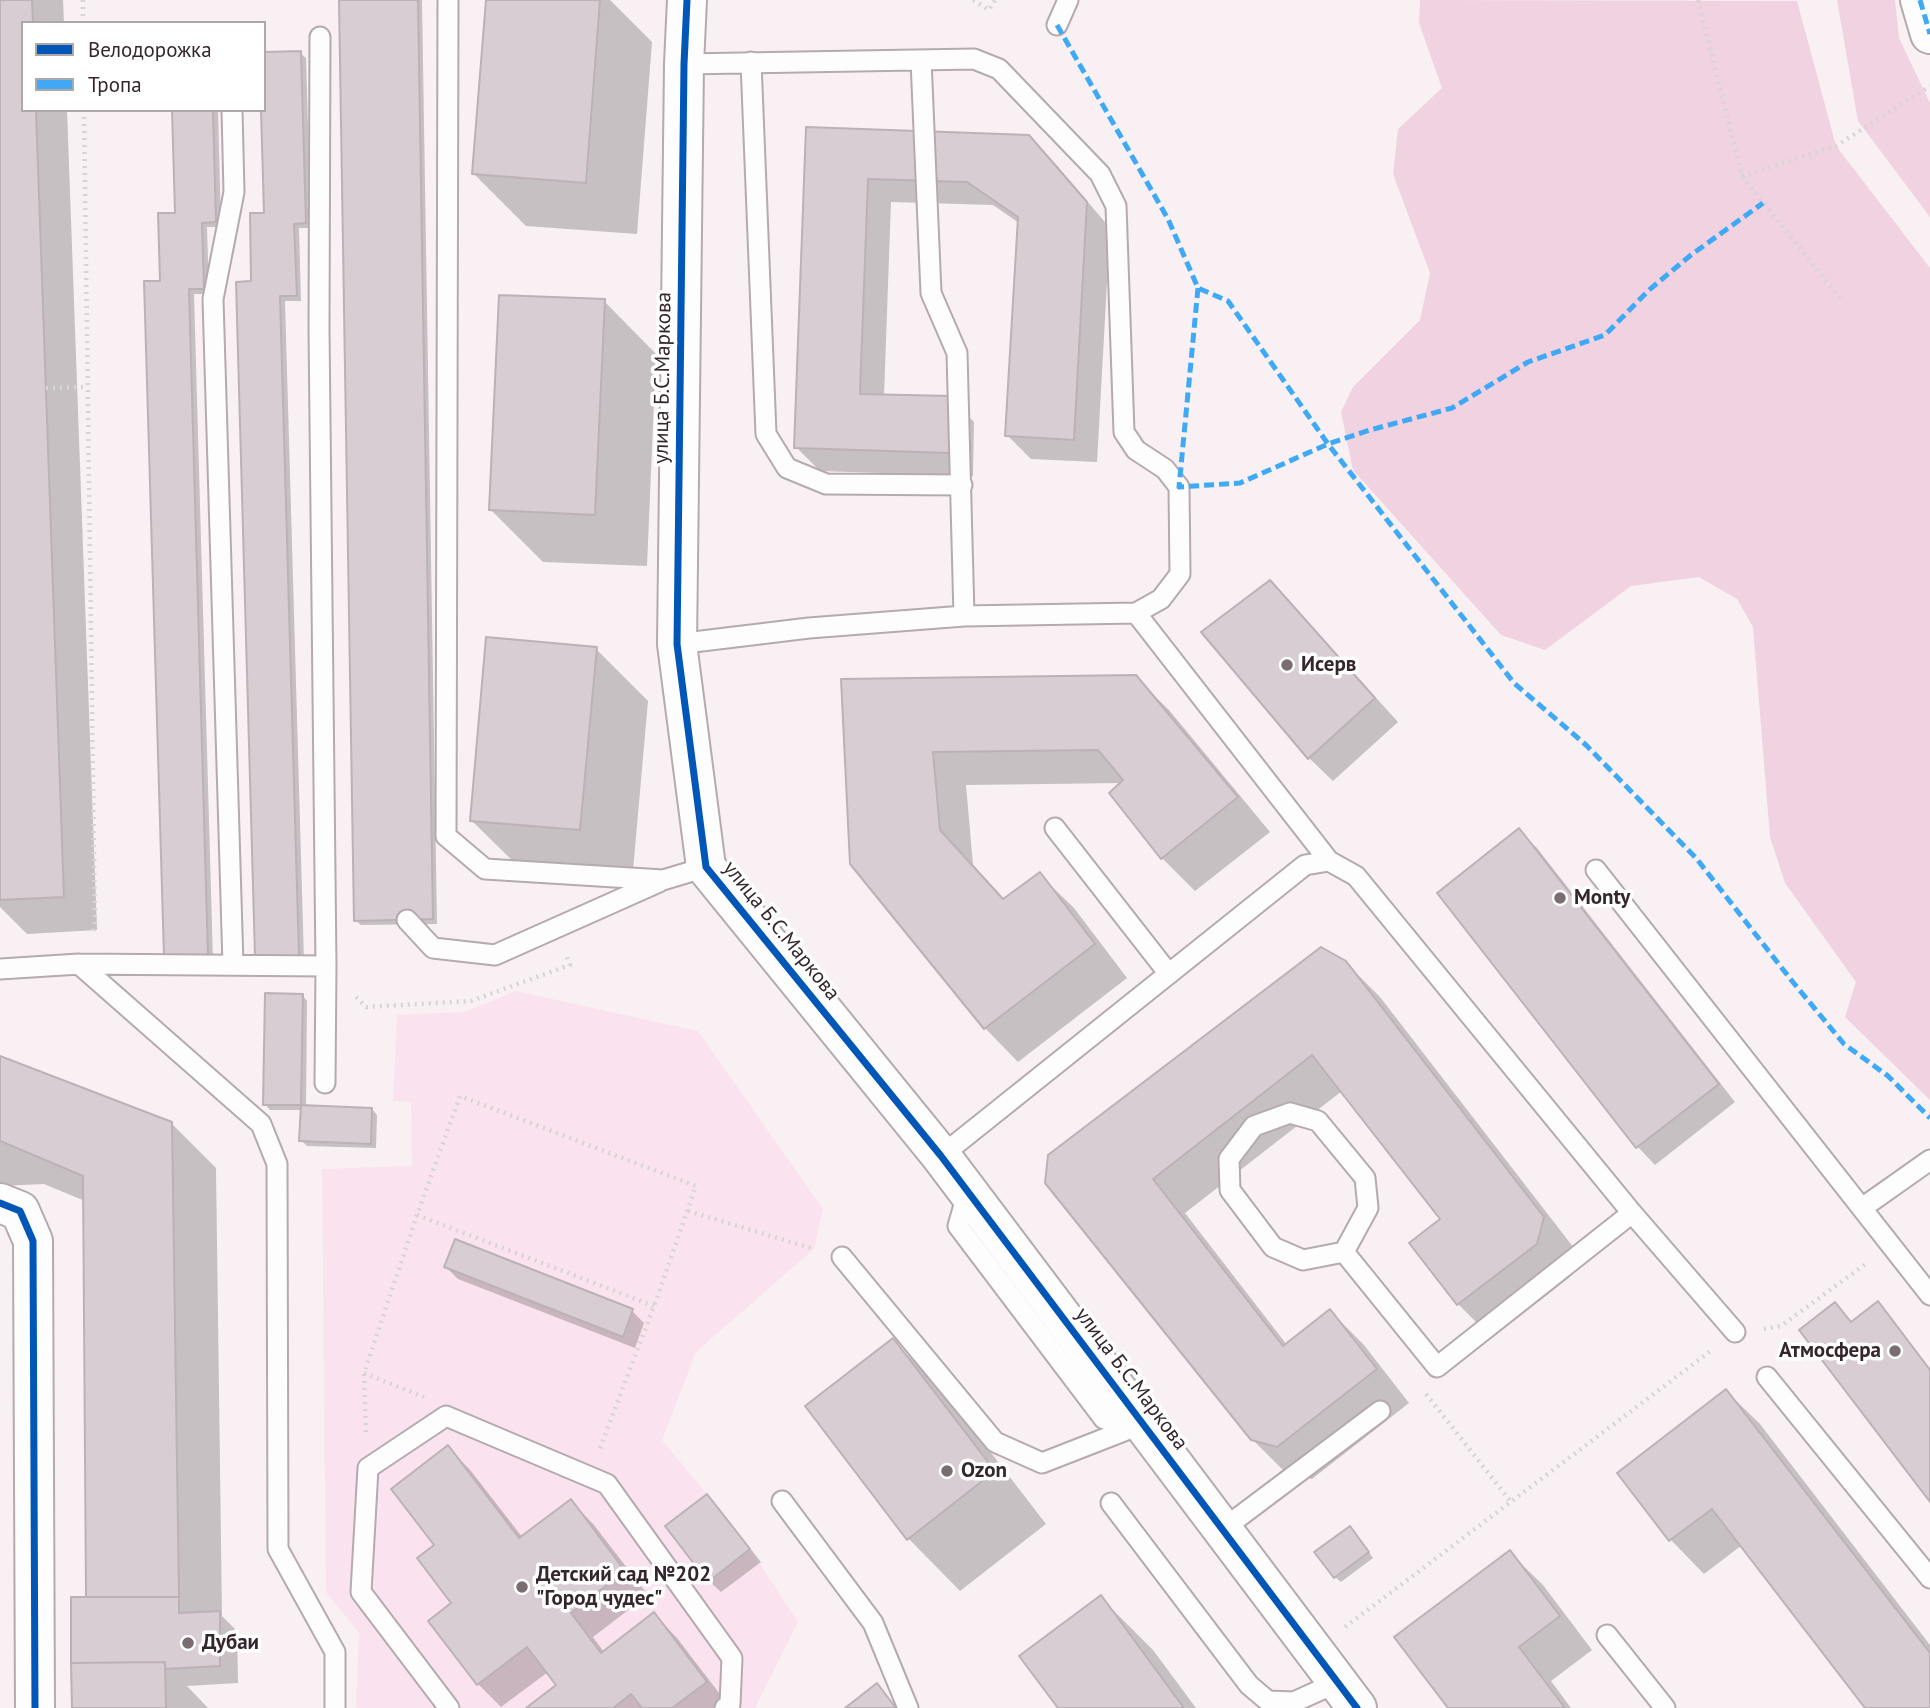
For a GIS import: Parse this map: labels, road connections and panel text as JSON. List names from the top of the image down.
{
  "streets": {
    "street": ["улица Б.С.Маркова"]
  },
  "places": [
    "Исерв",
    "Monty",
    "Атмосфера",
    "Ozon",
    "Детский сад №202 \"Город чудес\"",
    "Дубаи"
  ],
  "legend": ["Велодорожка", "Тропа"]
}
